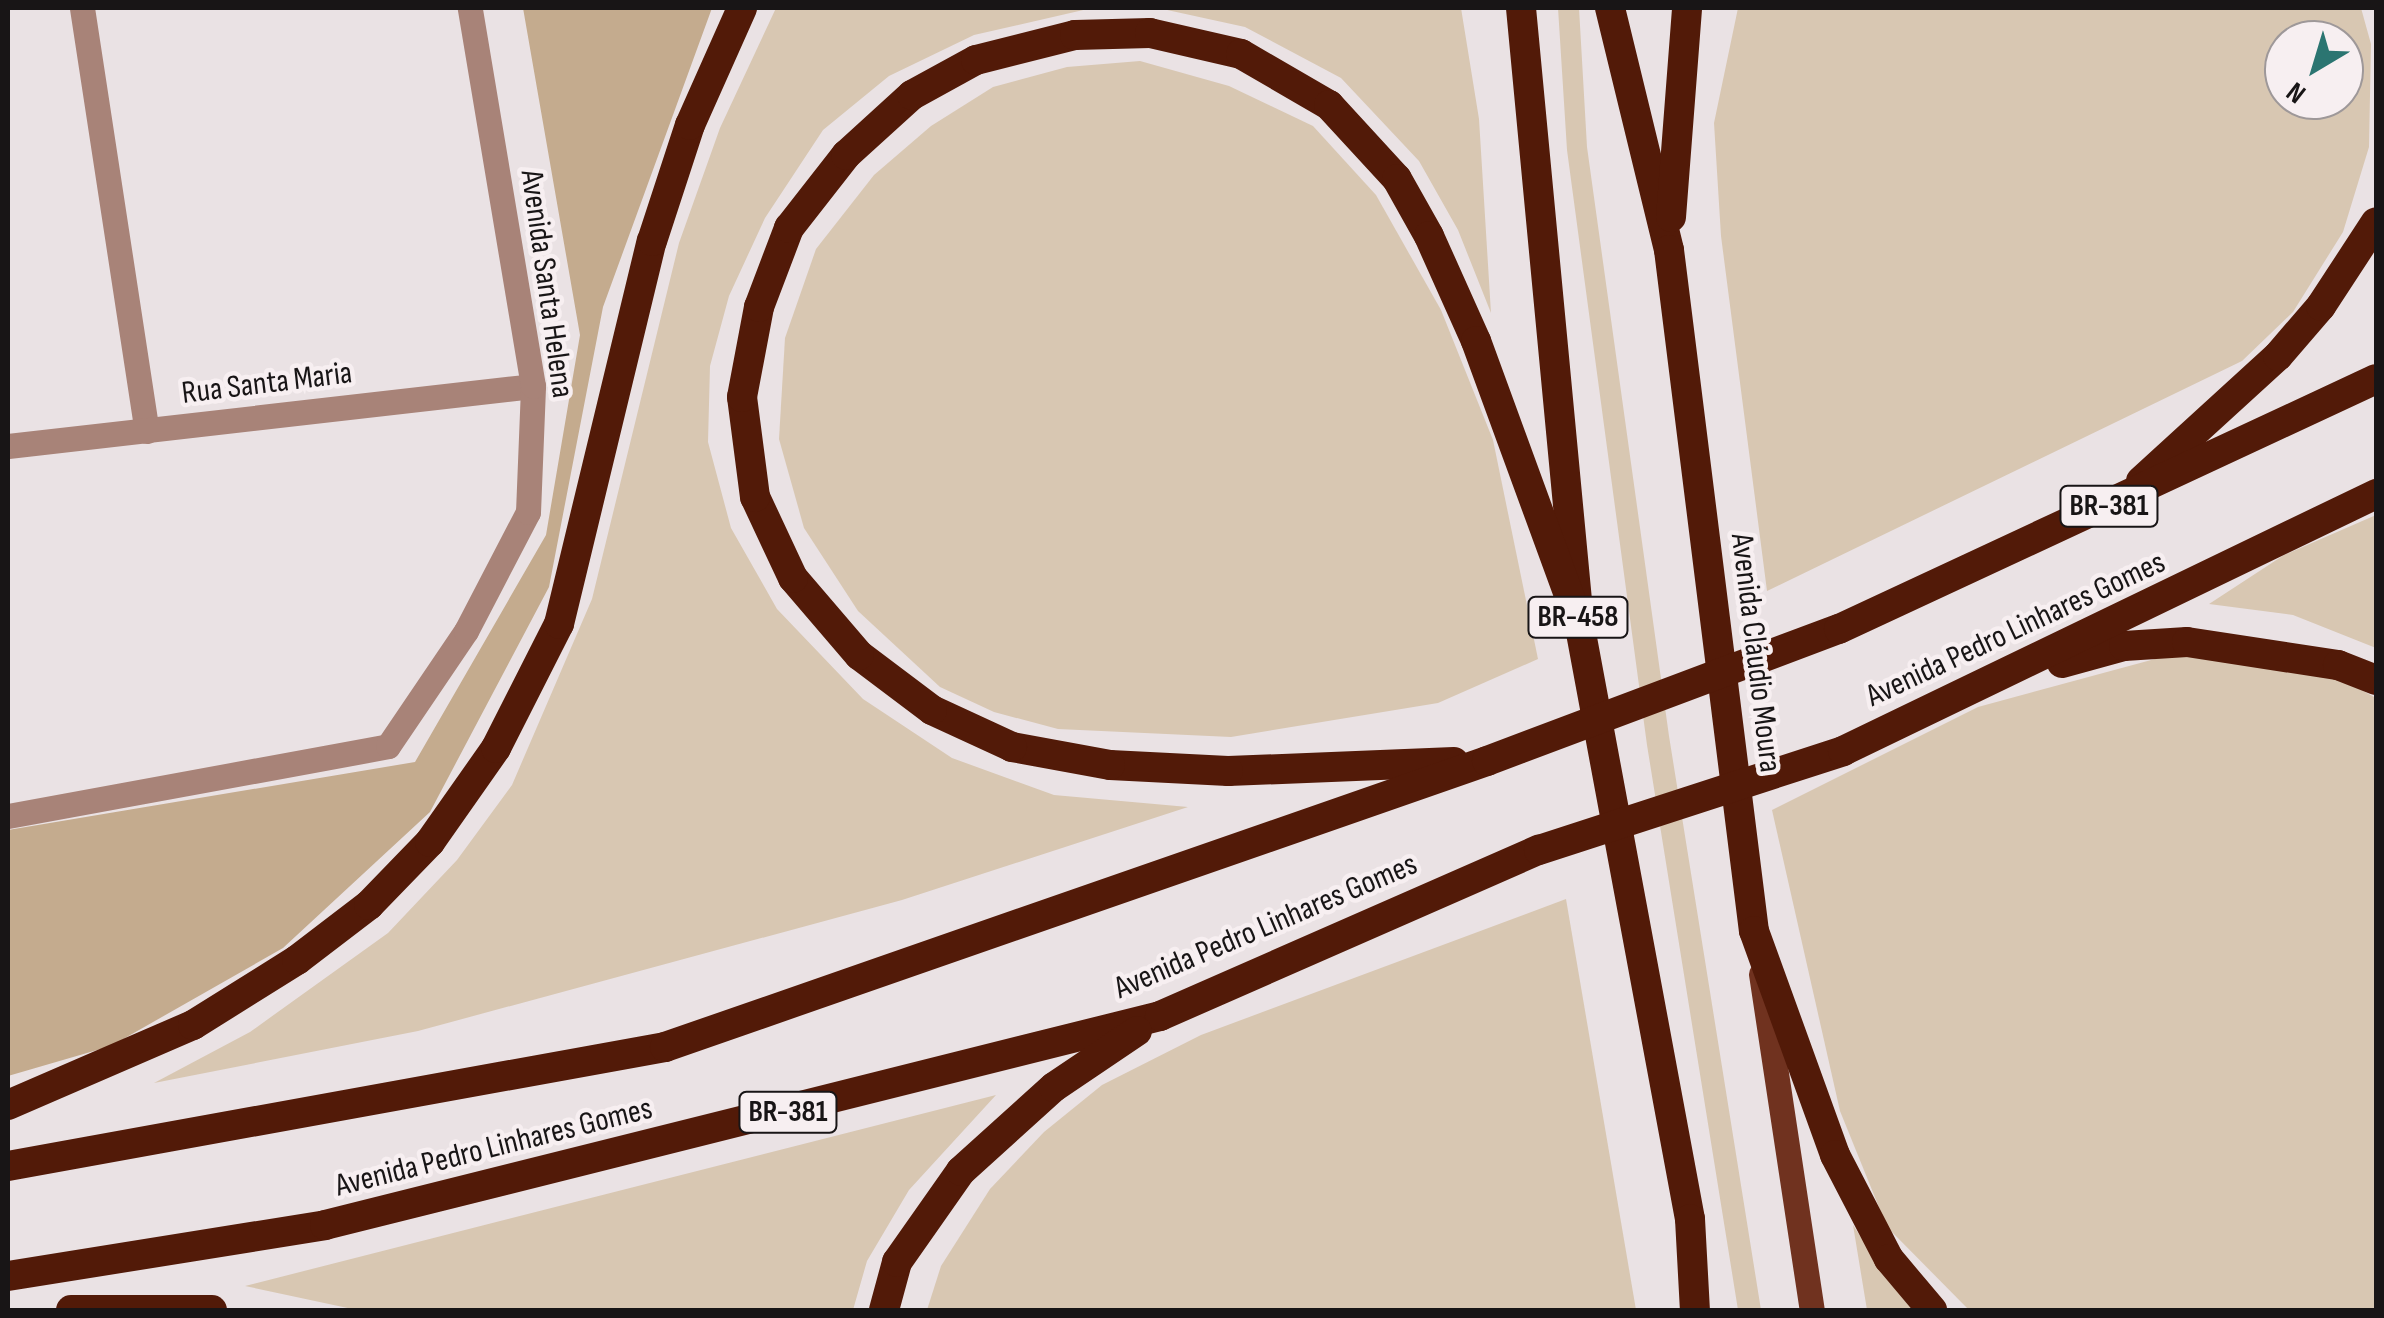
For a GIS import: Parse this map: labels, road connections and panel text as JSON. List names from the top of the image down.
{
  "streets": {
    "highway": [
      "BR-381",
      "BR-458",
      "Avenida Pedro Linhares Gomes",
      "Avenida Cláudio Moura"
    ],
    "street": ["Avenida Santa Helena", "Rua Santa Maria"]
  },
  "crossings": [
    ["Avenida Santa Helena", "Rua Santa Maria"]
  ],
  "north": "bottom left"
}
